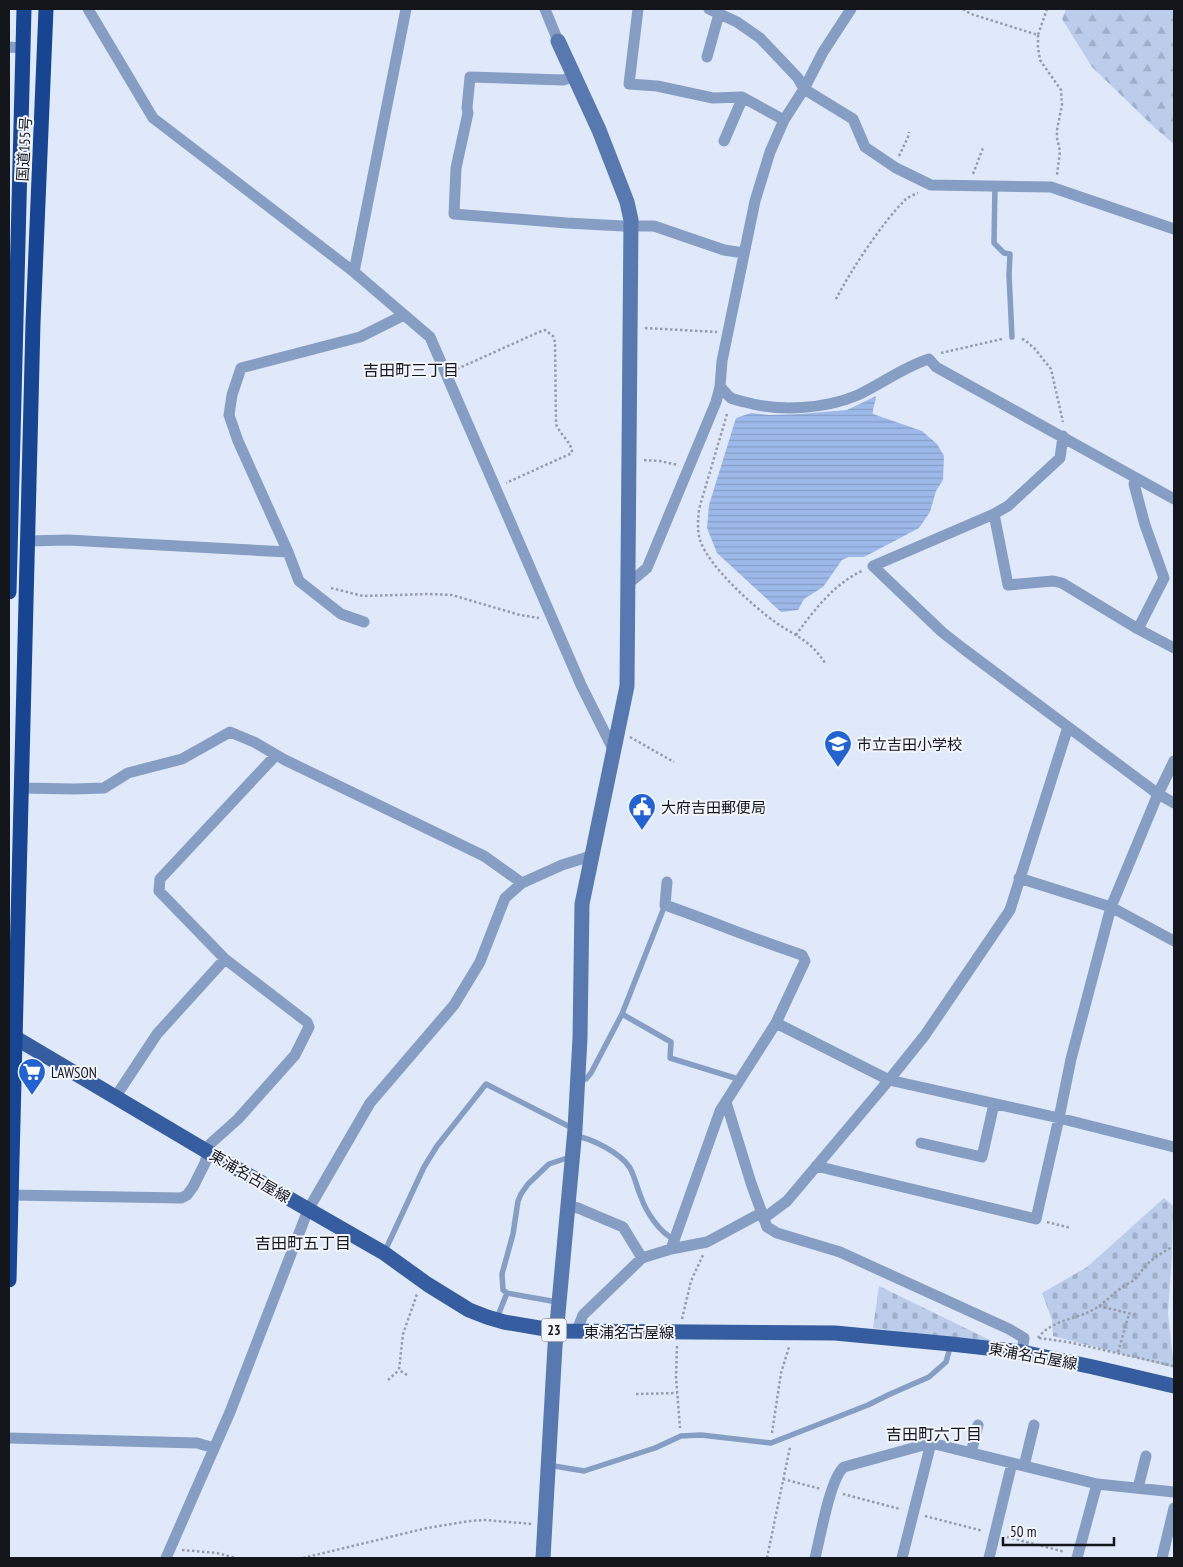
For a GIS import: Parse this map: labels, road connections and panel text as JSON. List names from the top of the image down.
{
  "streets": {
    "highway": ["国道155号"],
    "main road": ["東浦名古屋線", "23"]
  },
  "crossings": [
    ["国道155号", "東浦名古屋線"]
  ],
  "districts": ["吉田町三丁目", "吉田町五丁目", "吉田町六丁目"],
  "places": {
    "school or university": ["市立吉田小学校"],
    "public building": ["大府吉田郵便局"],
    "supermarket": ["LAWSON"]
  },
  "scale_bar": "50 m"
}
